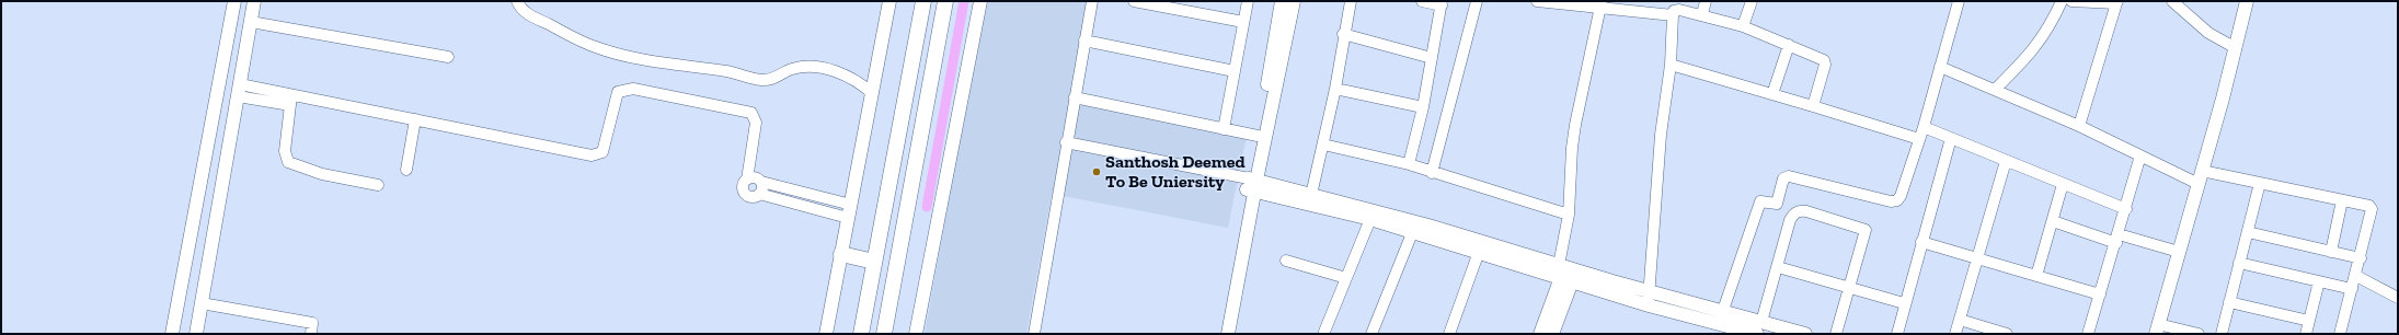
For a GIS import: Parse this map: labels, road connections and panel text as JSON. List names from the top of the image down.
{
  "places": ["Santhosh Deemed To Be Uniersity"]
}
